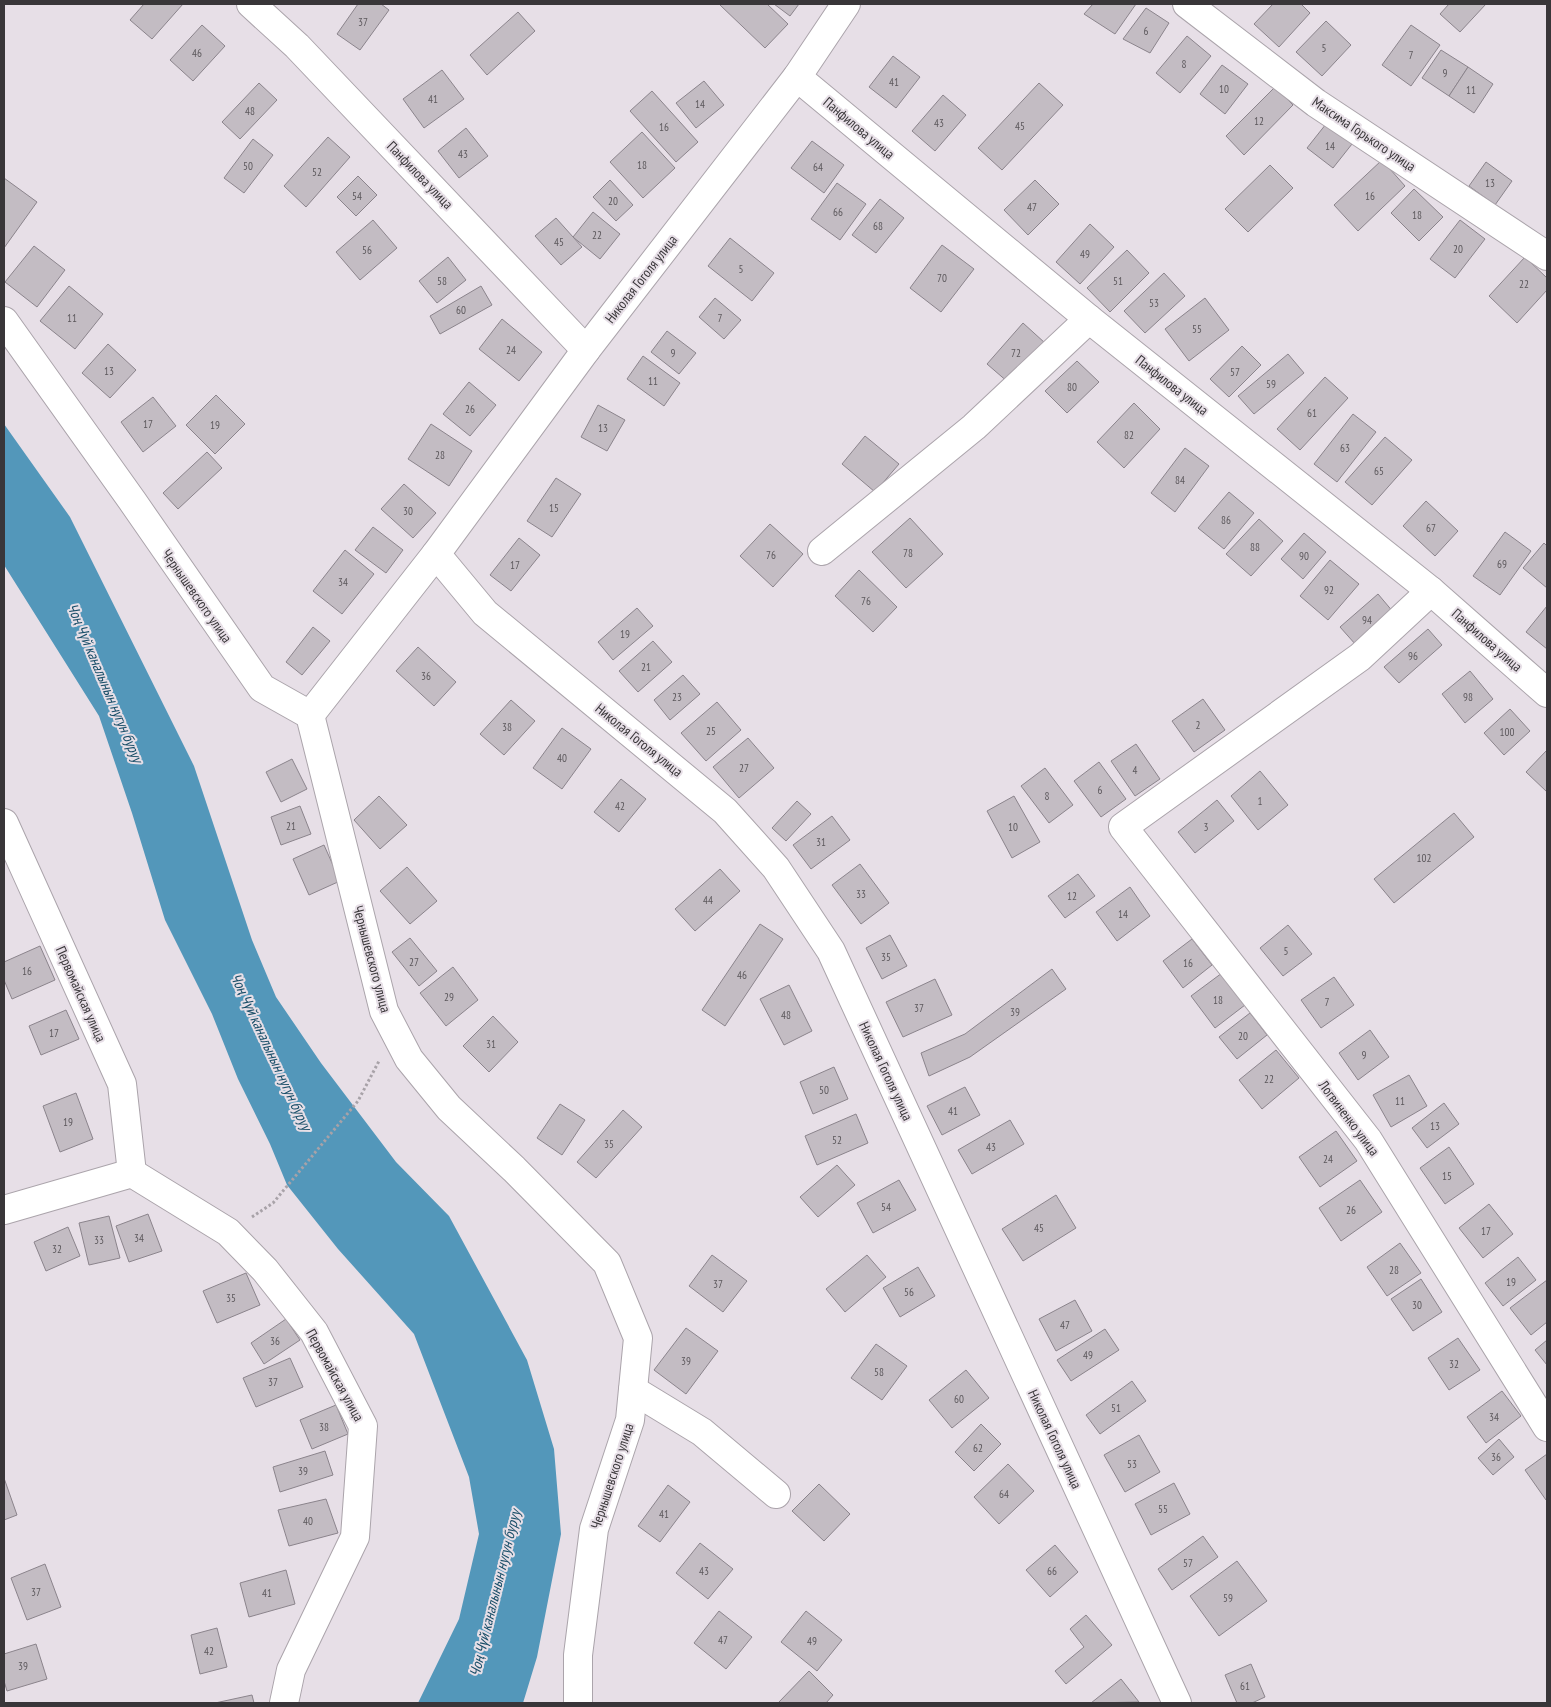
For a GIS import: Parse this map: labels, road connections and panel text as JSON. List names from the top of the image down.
{
  "streets": {
    "street": [
      "Панфилова улица",
      "Максима Горького улица",
      "Николая Гоголя улица",
      "Чернышевского улица",
      "Первомайская улица",
      "Логвиненко улица"
    ]
  },
  "crossings": [
    ["Панфилова улица", "Николая Гоголя улица"],
    ["Панфилова улица", "Логвиненко улица"],
    ["Николая Гоголя улица", "Чернышевского улица"]
  ],
  "water": ["Чоң Чүй каналынын нугун буруу"],
  "house_numbers": [
    "37",
    "6",
    "5",
    "46",
    "7",
    "8",
    "9",
    "41",
    "10",
    "11",
    "41",
    "14",
    "48",
    "12",
    "43",
    "45",
    "16",
    "14",
    "43",
    "18",
    "50",
    "64",
    "52",
    "13",
    "54",
    "16",
    "20",
    "47",
    "66",
    "18",
    "68",
    "22",
    "45",
    "20",
    "56",
    "49",
    "5",
    "70",
    "58",
    "51",
    "22",
    "53",
    "60",
    "11",
    "7",
    "55",
    "24",
    "9",
    "72",
    "13",
    "57",
    "11",
    "59",
    "80",
    "26",
    "61",
    "17",
    "19",
    "13",
    "82",
    "63",
    "28",
    "65",
    "84",
    "15",
    "30",
    "86",
    "67",
    "88",
    "78",
    "76",
    "90",
    "69",
    "17",
    "34",
    "92",
    "76",
    "94",
    "19",
    "96",
    "21",
    "36",
    "23",
    "98",
    "2",
    "38",
    "25",
    "100",
    "40",
    "27",
    "4",
    "6",
    "8",
    "1",
    "42",
    "21",
    "10",
    "3",
    "31",
    "102",
    "33",
    "12",
    "44",
    "14",
    "5",
    "35",
    "27",
    "16",
    "16",
    "46",
    "29",
    "18",
    "7",
    "37",
    "39",
    "48",
    "17",
    "20",
    "31",
    "9",
    "22",
    "50",
    "11",
    "41",
    "19",
    "13",
    "52",
    "35",
    "43",
    "24",
    "15",
    "54",
    "26",
    "45",
    "17",
    "34",
    "33",
    "32",
    "28",
    "19",
    "37",
    "56",
    "35",
    "30",
    "47",
    "36",
    "49",
    "39",
    "32",
    "58",
    "37",
    "60",
    "51",
    "34",
    "38",
    "62",
    "36",
    "53",
    "39",
    "64",
    "55",
    "41",
    "40",
    "57",
    "43",
    "66",
    "37",
    "41",
    "59",
    "47",
    "49",
    "42",
    "39",
    "61"
  ]
}
